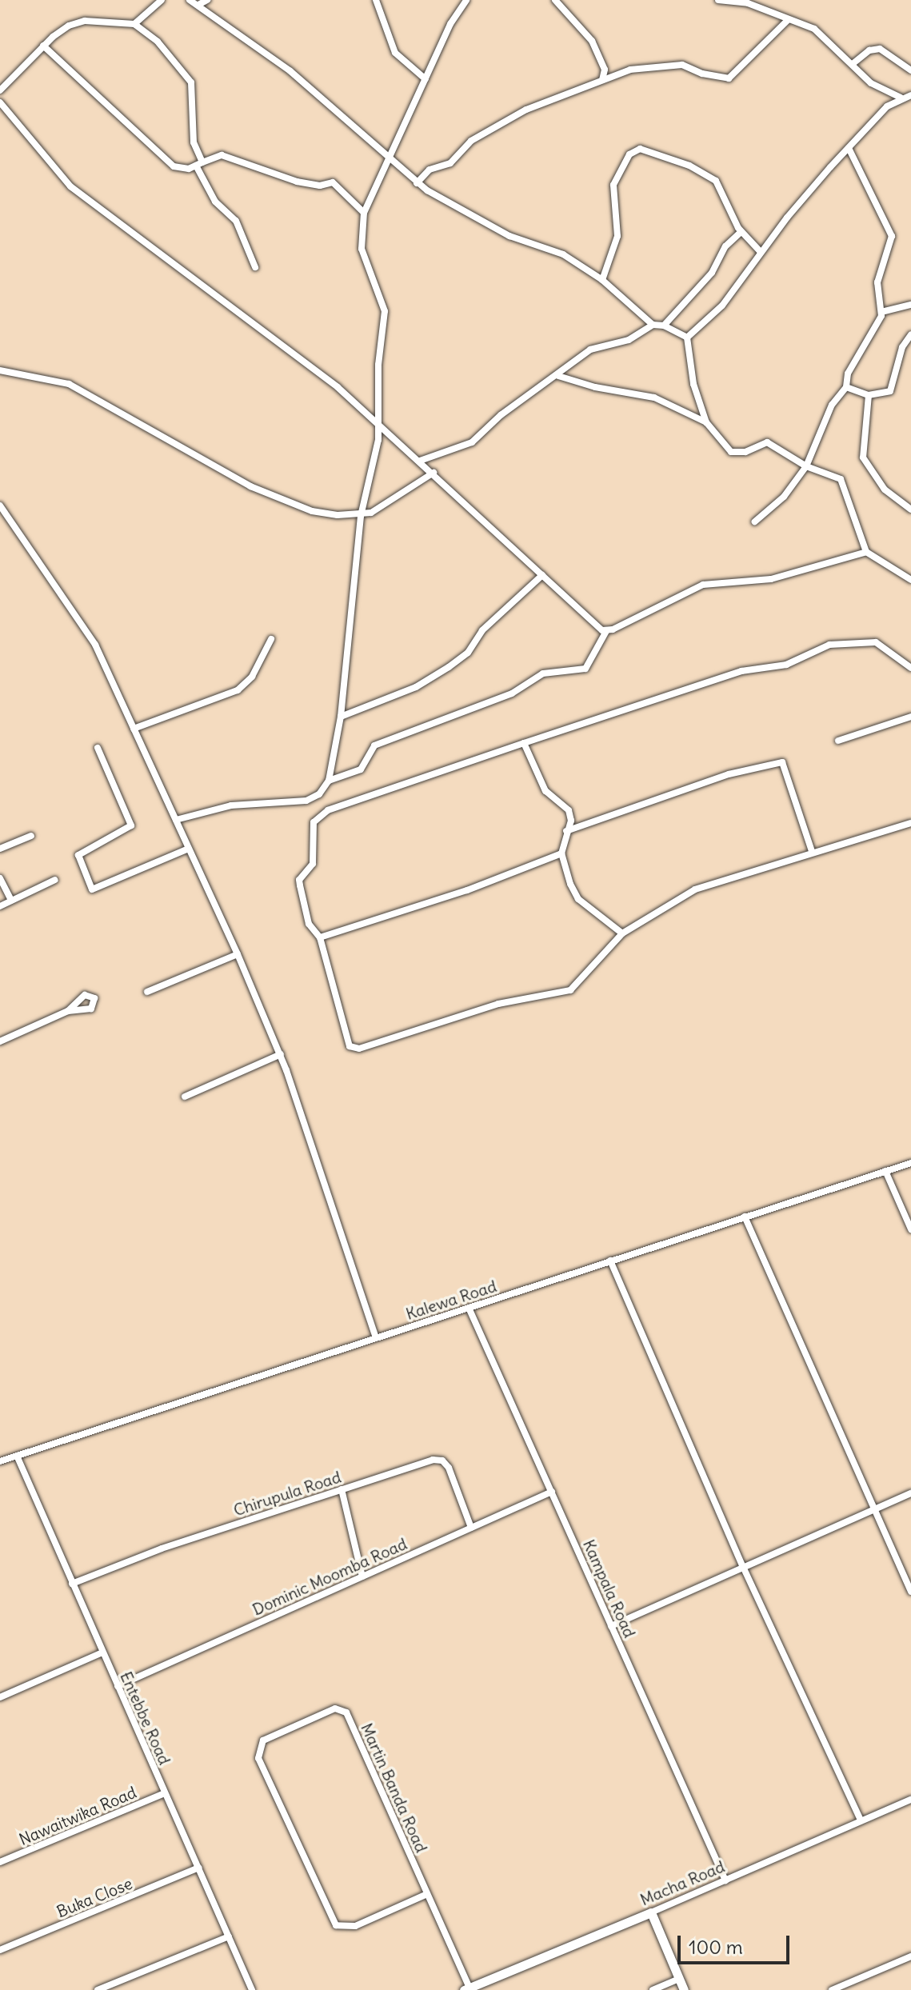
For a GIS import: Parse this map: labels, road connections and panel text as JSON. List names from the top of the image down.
{
  "streets": {
    "main road": ["Macha Road"],
    "street": [
      "Kalewa Road",
      "Chirupula Road",
      "Dominic Moomba Road",
      "Kampala Road",
      "Entebbe Road",
      "Martin Banda Road",
      "Nawaitwika Road",
      "Buka Close"
    ]
  },
  "crossings": [
    ["Kalewa Road", "Kampala Road"],
    ["Kalewa Road", "Entebbe Road"],
    ["Chirupula Road", "Dominic Moomba Road"],
    ["Chirupula Road", "Entebbe Road"],
    ["Dominic Moomba Road", "Kampala Road"],
    ["Dominic Moomba Road", "Entebbe Road"],
    ["Kampala Road", "Macha Road"],
    ["Entebbe Road", "Nawaitwika Road"],
    ["Entebbe Road", "Buka Close"],
    ["Martin Banda Road", "Macha Road"]
  ],
  "scale_bar": "100 m"
}
